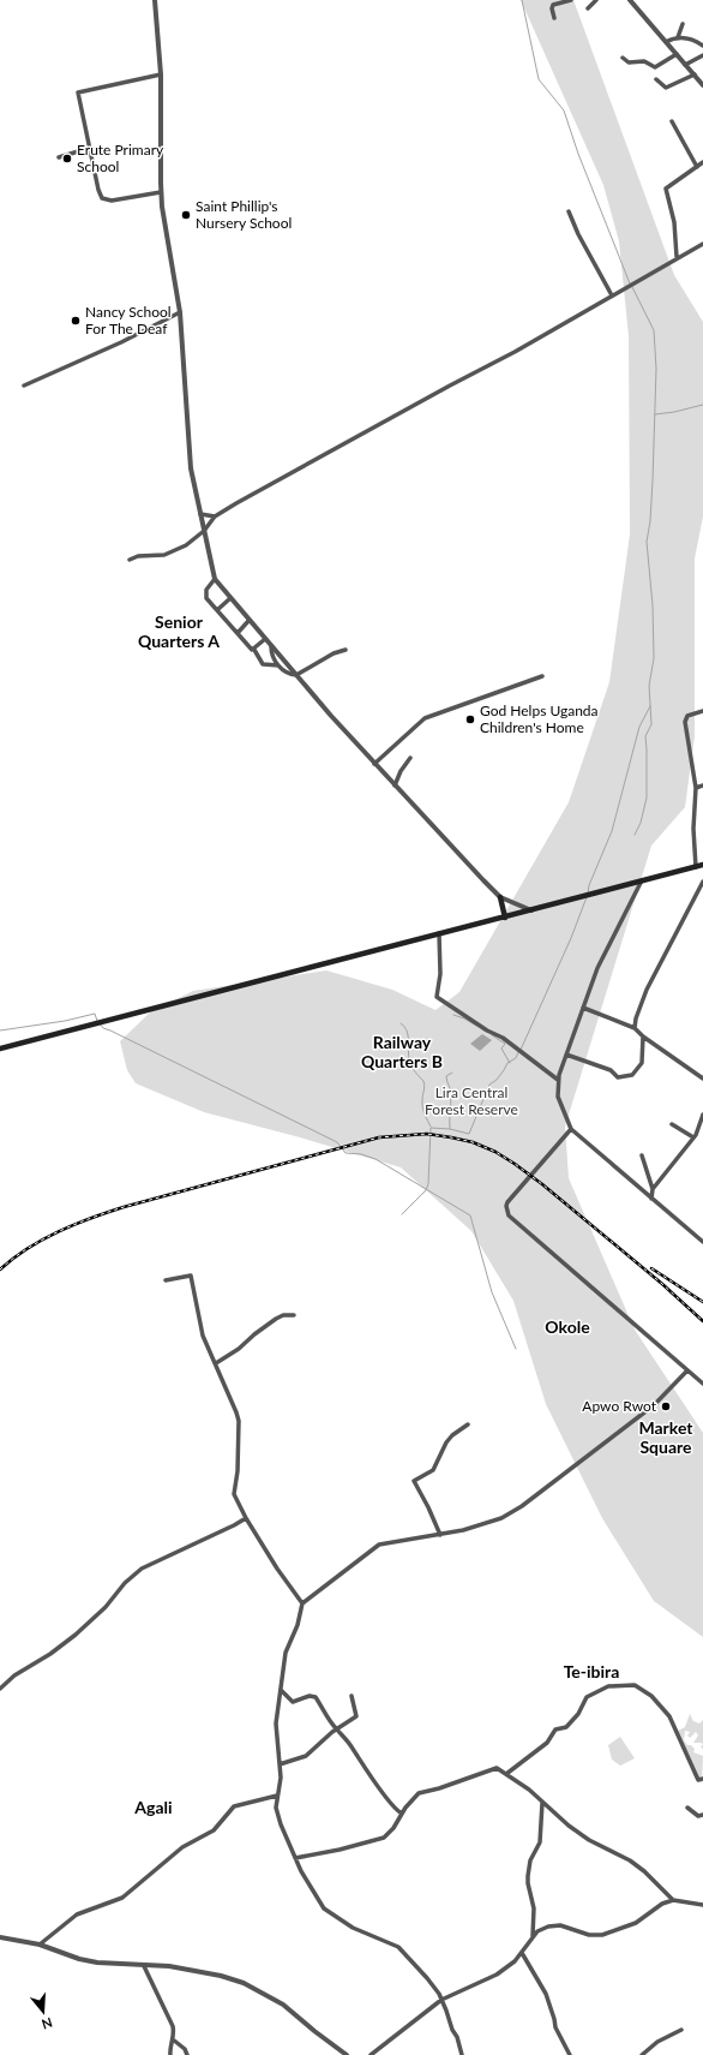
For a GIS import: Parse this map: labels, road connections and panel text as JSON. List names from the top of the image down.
{
  "districts": [
    "Senior Quarters A",
    "Railway Quarters B",
    "Okole",
    "Market Square",
    "Te-ibira",
    "Agali"
  ],
  "parks": ["Lira Central Forest Reserve"],
  "places": [
    "Erute Primary School",
    "Saint Phillip's Nursery School",
    "Nancy School For The Deaf",
    "God Helps Uganda Children's Home",
    "Apwo Rwot"
  ],
  "north": "bottom"
}
